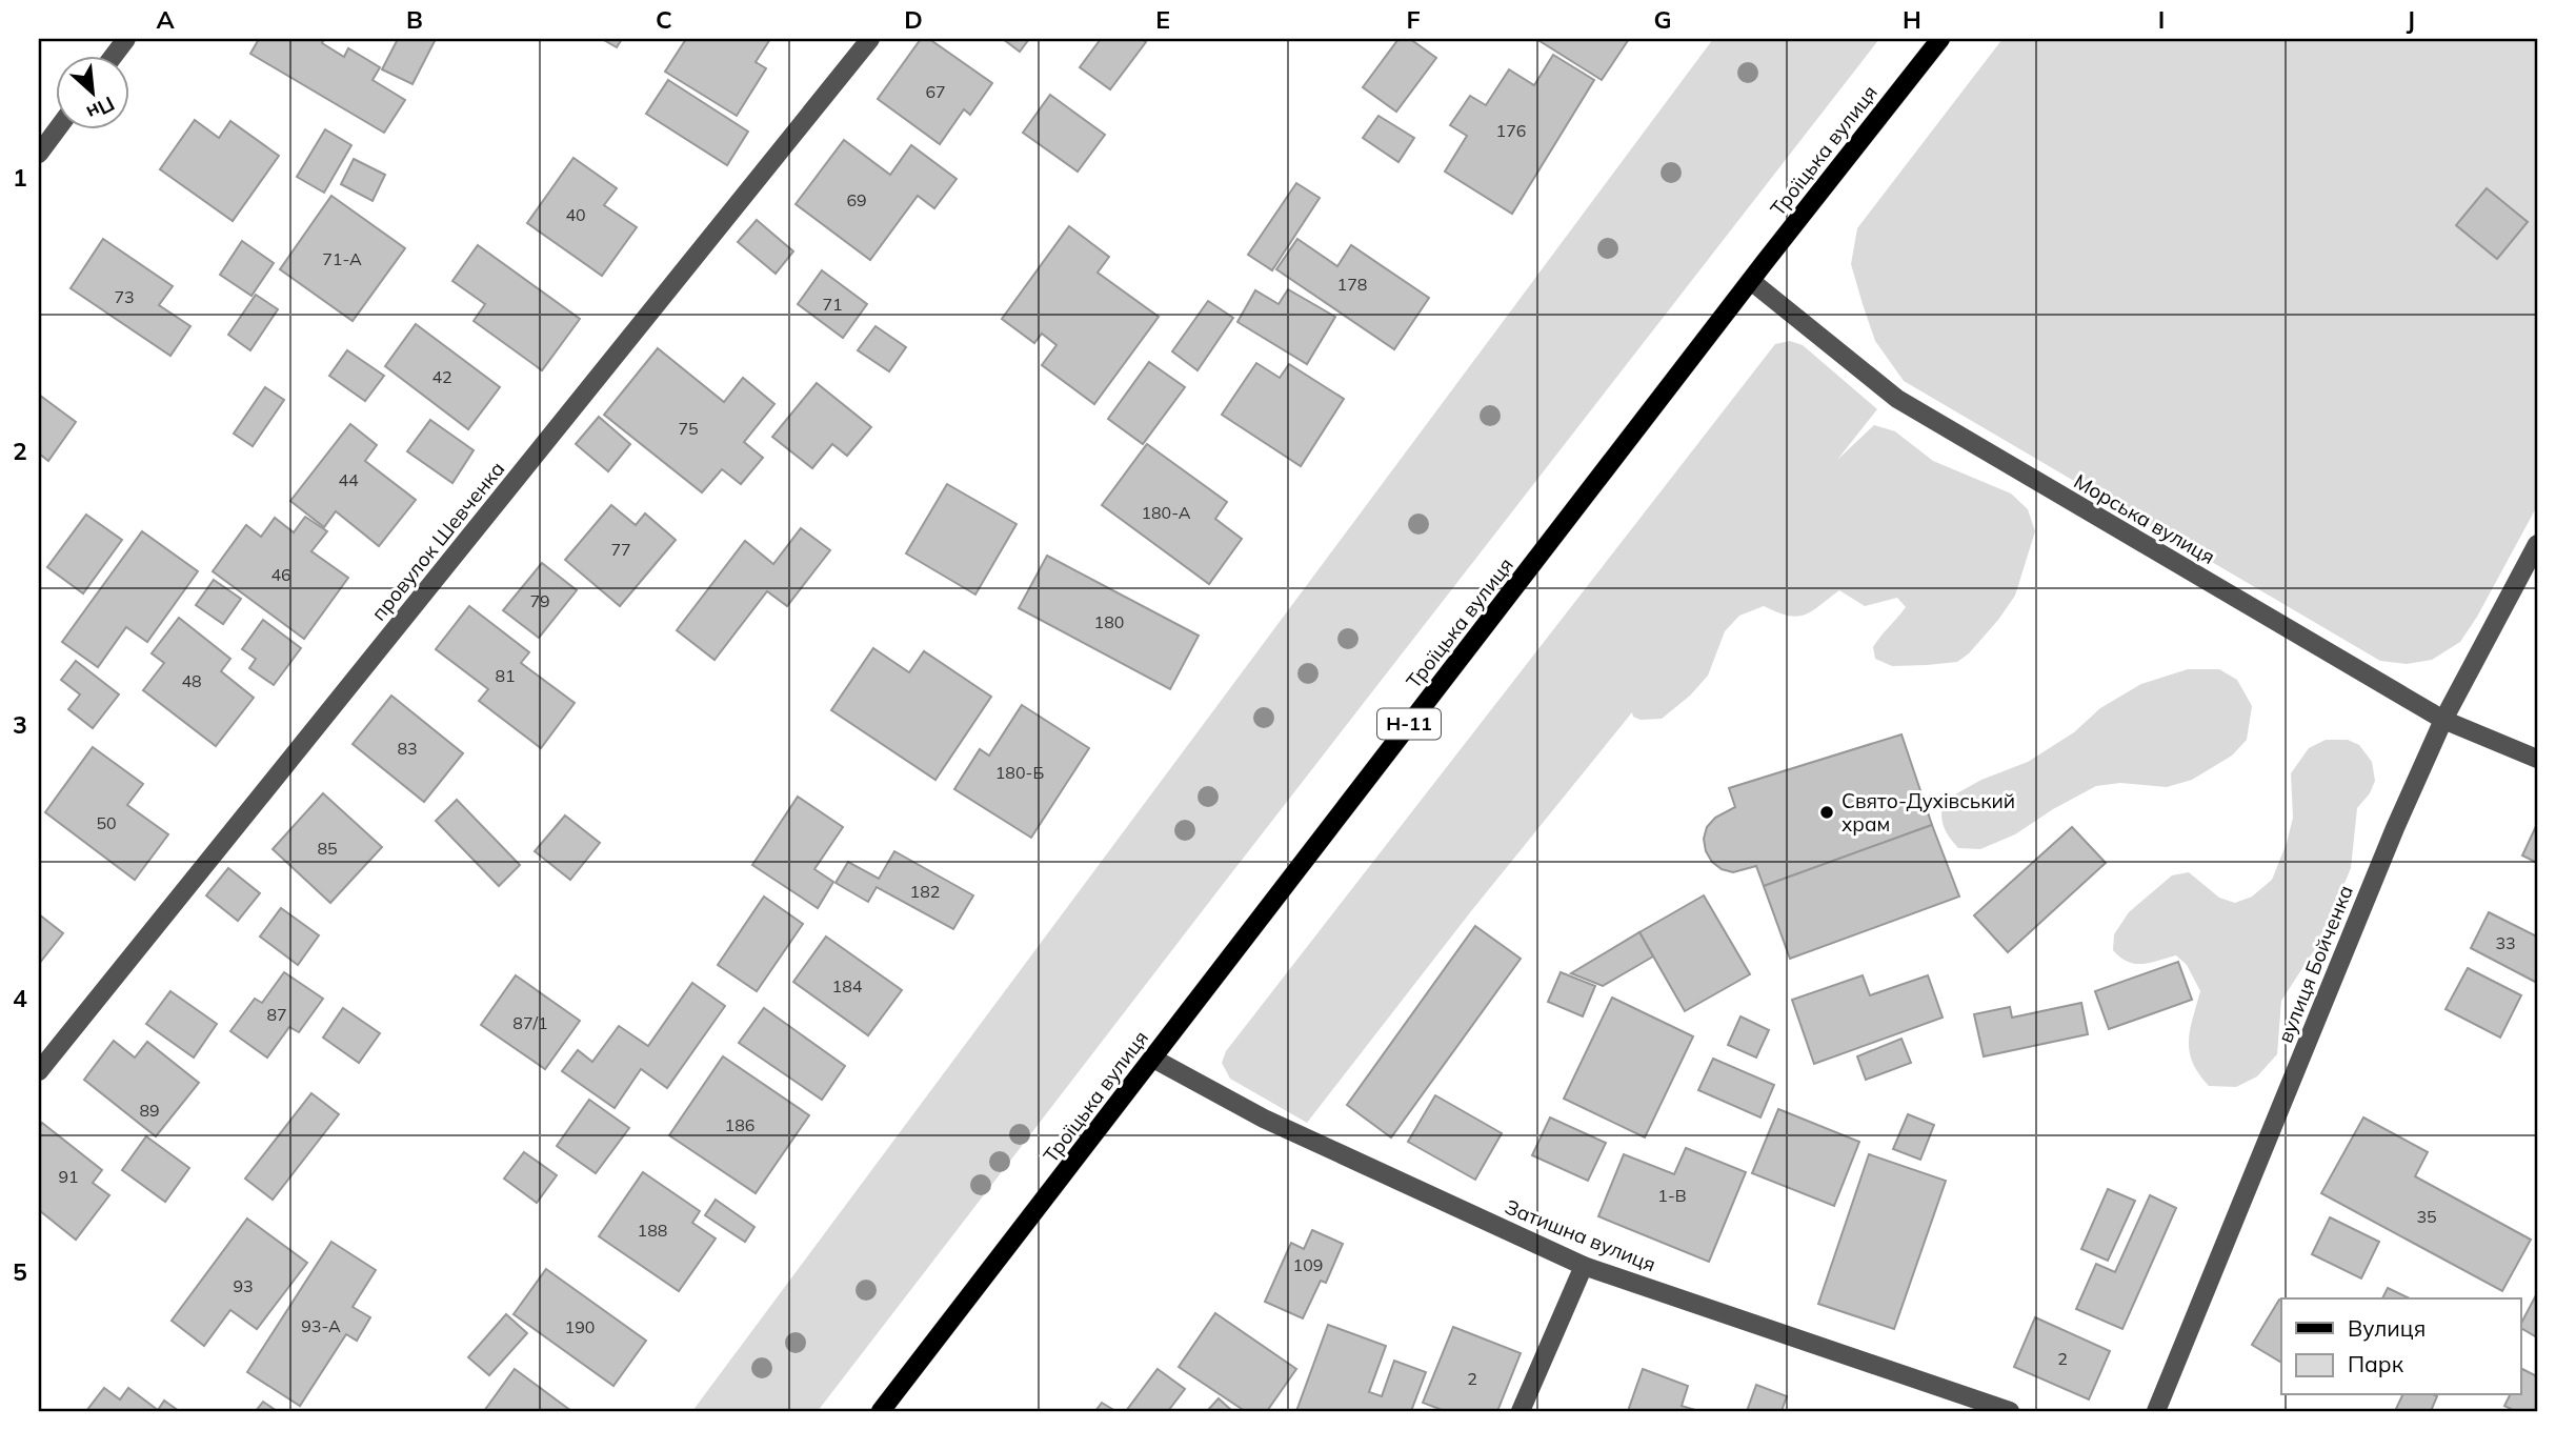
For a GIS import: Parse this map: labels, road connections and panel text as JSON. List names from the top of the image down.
{
  "streets": {
    "main road": ["Троїцька вулиця", "Н-11"],
    "street": [
      "Морська вулиця",
      "провулок Шевченка",
      "вулиця Бойченка",
      "Затишна вулиця"
    ]
  },
  "crossings": [
    ["Троїцька вулиця", "Морська вулиця"],
    ["Троїцька вулиця", "Затишна вулиця"],
    ["Морська вулиця", "вулиця Бойченка"]
  ],
  "places": ["Свято-Духівський храм"],
  "house_numbers": [
    "67",
    "176",
    "69",
    "40",
    "71-А",
    "178",
    "73",
    "71",
    "42",
    "75",
    "44",
    "180-А",
    "77",
    "46",
    "79",
    "180",
    "81",
    "48",
    "83",
    "180-Б",
    "50",
    "85",
    "182",
    "33",
    "184",
    "87",
    "87/1",
    "89",
    "186",
    "91",
    "1-В",
    "35",
    "188",
    "109",
    "93",
    "93-А",
    "190",
    "2",
    "2"
  ],
  "legend": ["Вулиця", "Парк"],
  "north": "bottom right",
  "grid": {
    "columns": [
      "A",
      "B",
      "C",
      "D",
      "E",
      "F",
      "G",
      "H",
      "I",
      "J"
    ],
    "rows": [
      "1",
      "2",
      "3",
      "4",
      "5"
    ]
  }
}
